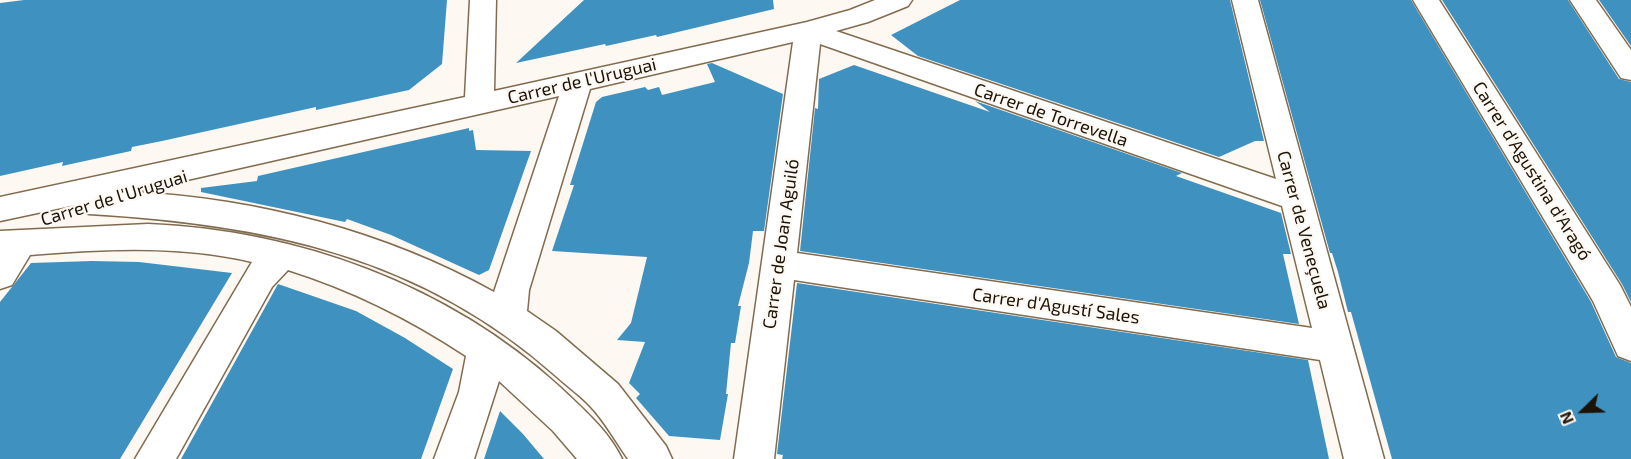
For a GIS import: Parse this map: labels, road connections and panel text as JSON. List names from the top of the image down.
{
  "streets": {
    "street": [
      "Carrer de l'Uruguai",
      "Carrer de Torrevella",
      "Carrer d'Agustina d'Aragó",
      "Carrer de Veneçuela",
      "Carrer de Joan Aguiló",
      "Carrer d'Agustí Sales"
    ]
  },
  "crossings": [
    ["Carrer de l'Uruguai", "Carrer de Torrevella"],
    ["Carrer de l'Uruguai", "Carrer de Joan Aguiló"],
    ["Carrer de Torrevella", "Carrer de Veneçuela"],
    ["Carrer de Torrevella", "Carrer de Joan Aguiló"],
    ["Carrer de Veneçuela", "Carrer d'Agustí Sales"],
    ["Carrer de Joan Aguiló", "Carrer d'Agustí Sales"]
  ],
  "north": "bottom left"
}
